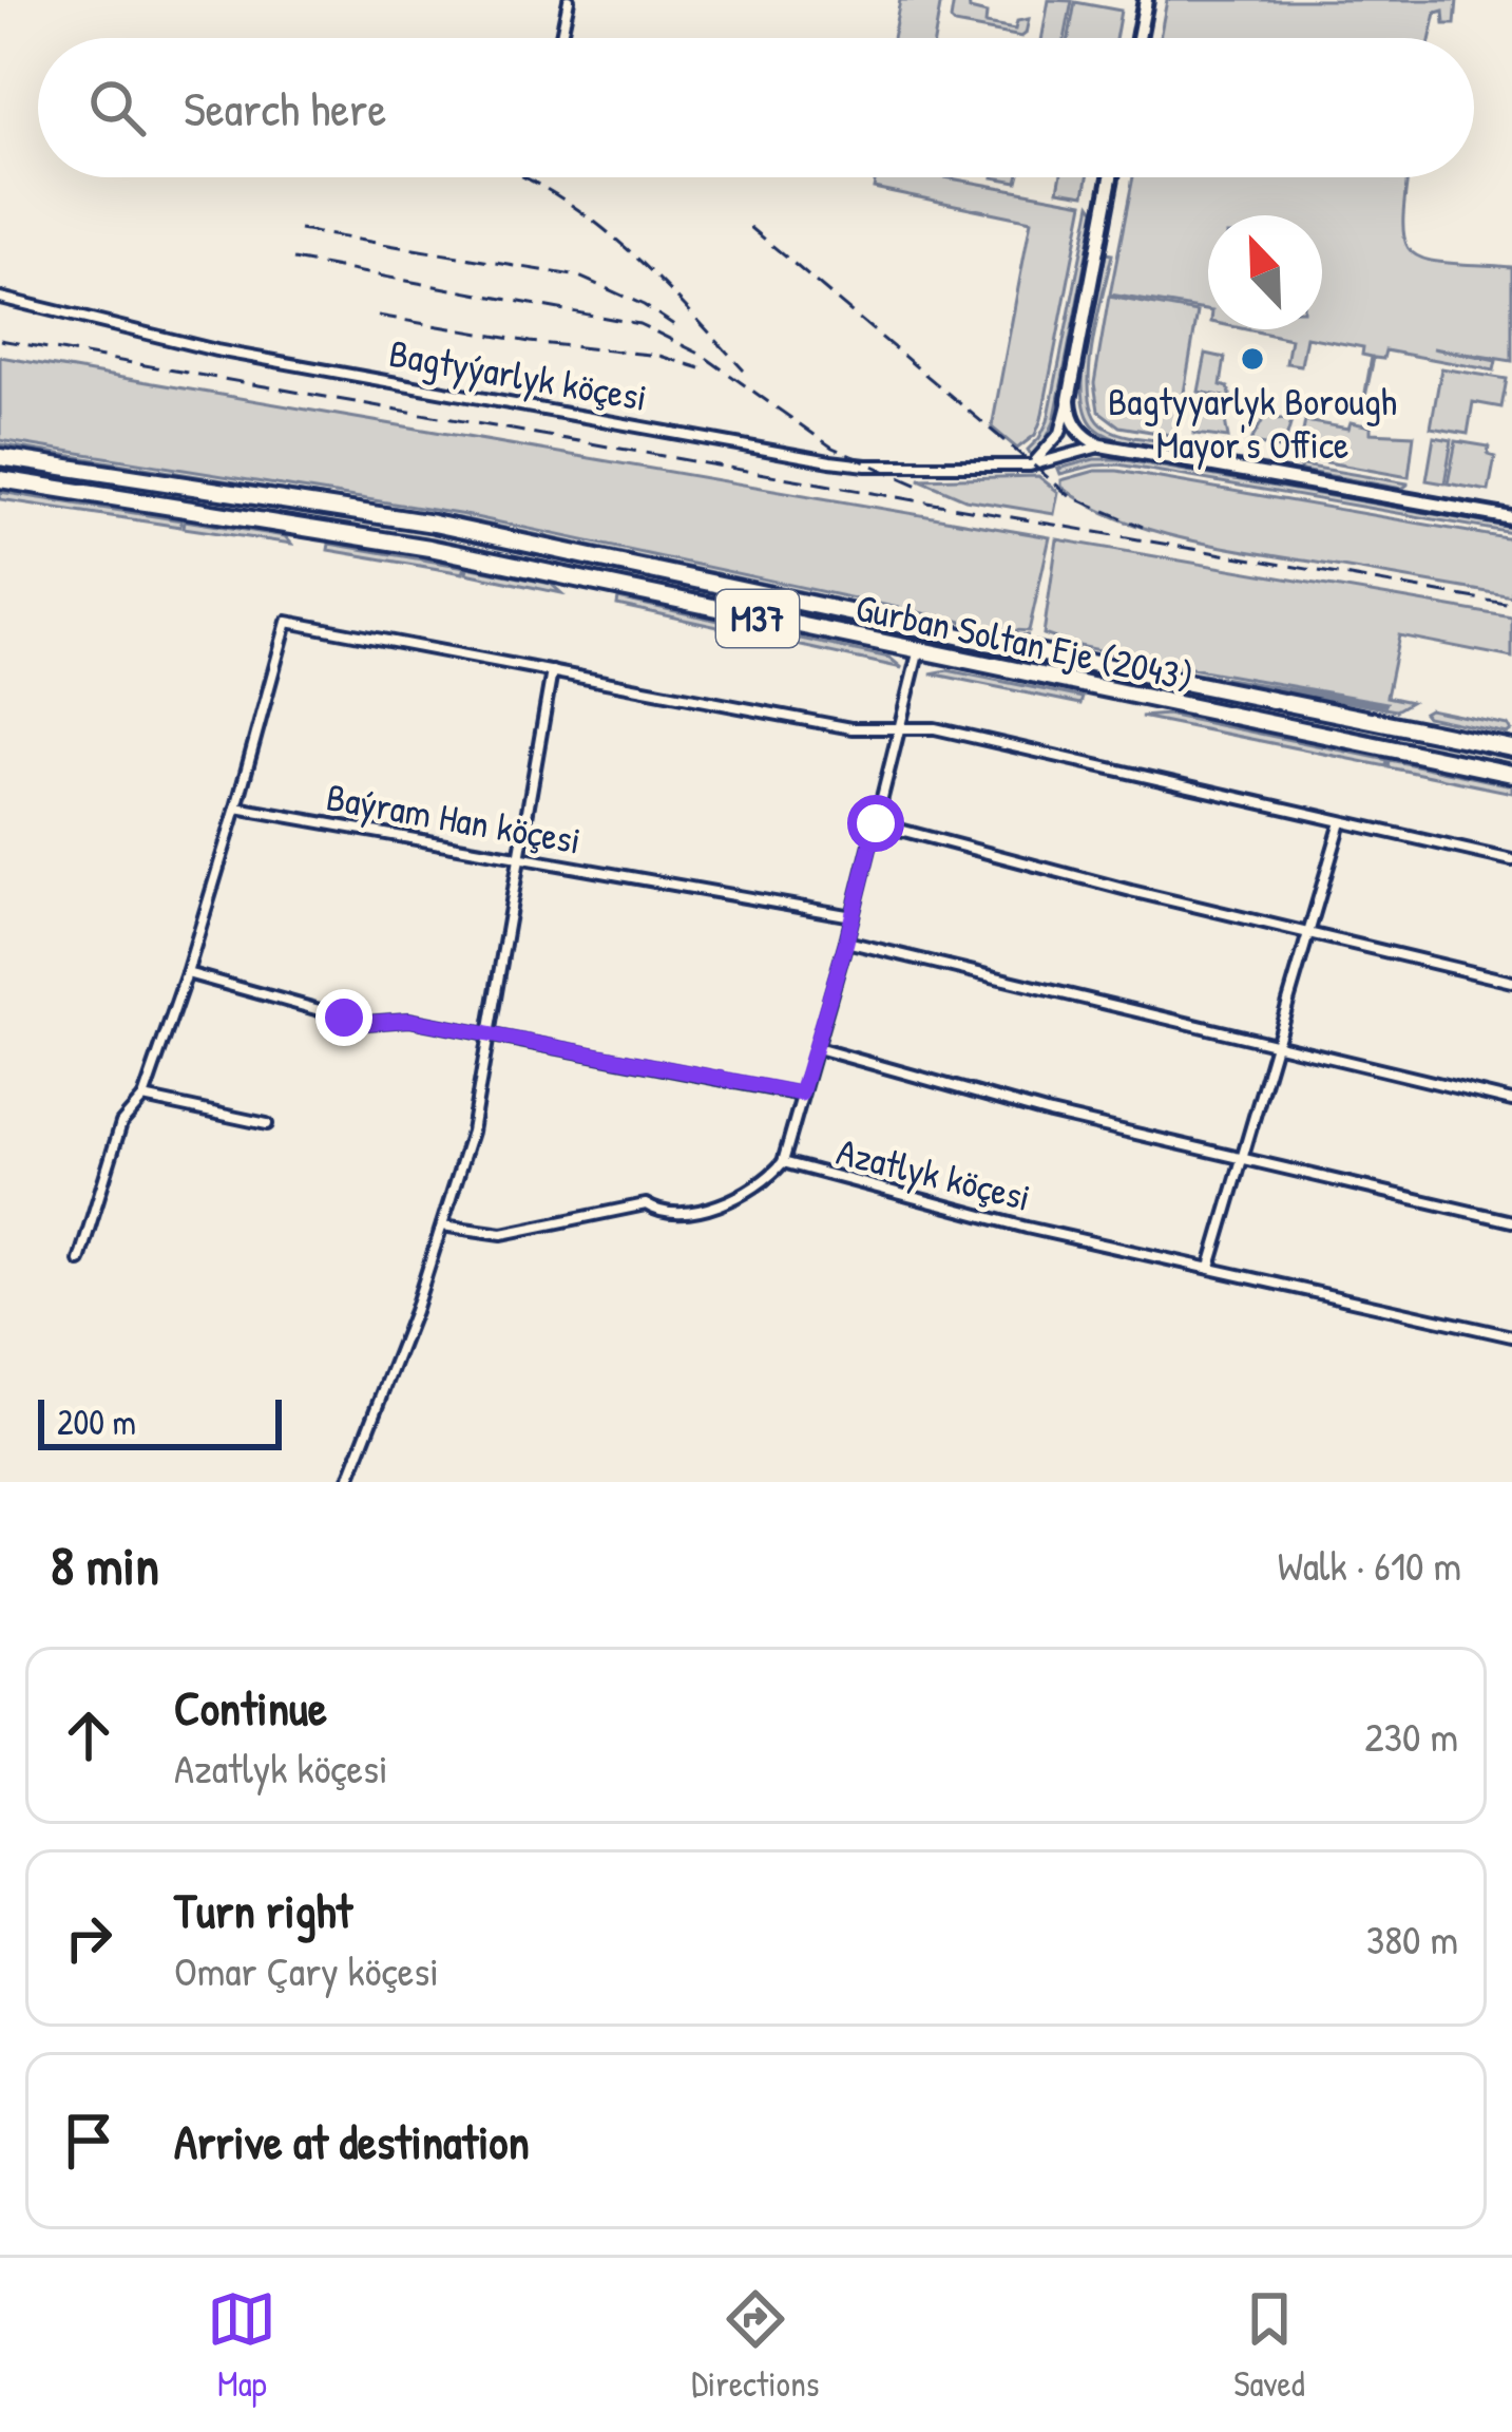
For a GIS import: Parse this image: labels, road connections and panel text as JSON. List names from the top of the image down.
{
  "streets": {
    "highway": ["M37", "Gurban Soltan Eje (2043)"],
    "street": ["Bagtyýarlyk köçesi", "Baýram Han köçesi", "Azatlyk köçesi"]
  },
  "crossings": [
    ["Gurban Soltan Eje (2043)", "Azatlyk köçesi"],
    ["Baýram Han köçesi", "Azatlyk köçesi"]
  ],
  "places": ["Bagtyyarlyk Borough Mayor's Office"],
  "scale_bar": "200 m",
  "north": "top left",
  "page": {
    "search": "Search here",
    "scale": "200 m",
    "heading": ["8 min", "Walk · 610 m"],
    "list": [
      ["Continue", "Azatlyk köçesi", "230 m"],
      ["Turn right", "Omar Çary köçesi", "380 m"],
      "Arrive at destination"
    ],
    "nav": ["Map", "Directions", "Saved"]
  }
}
